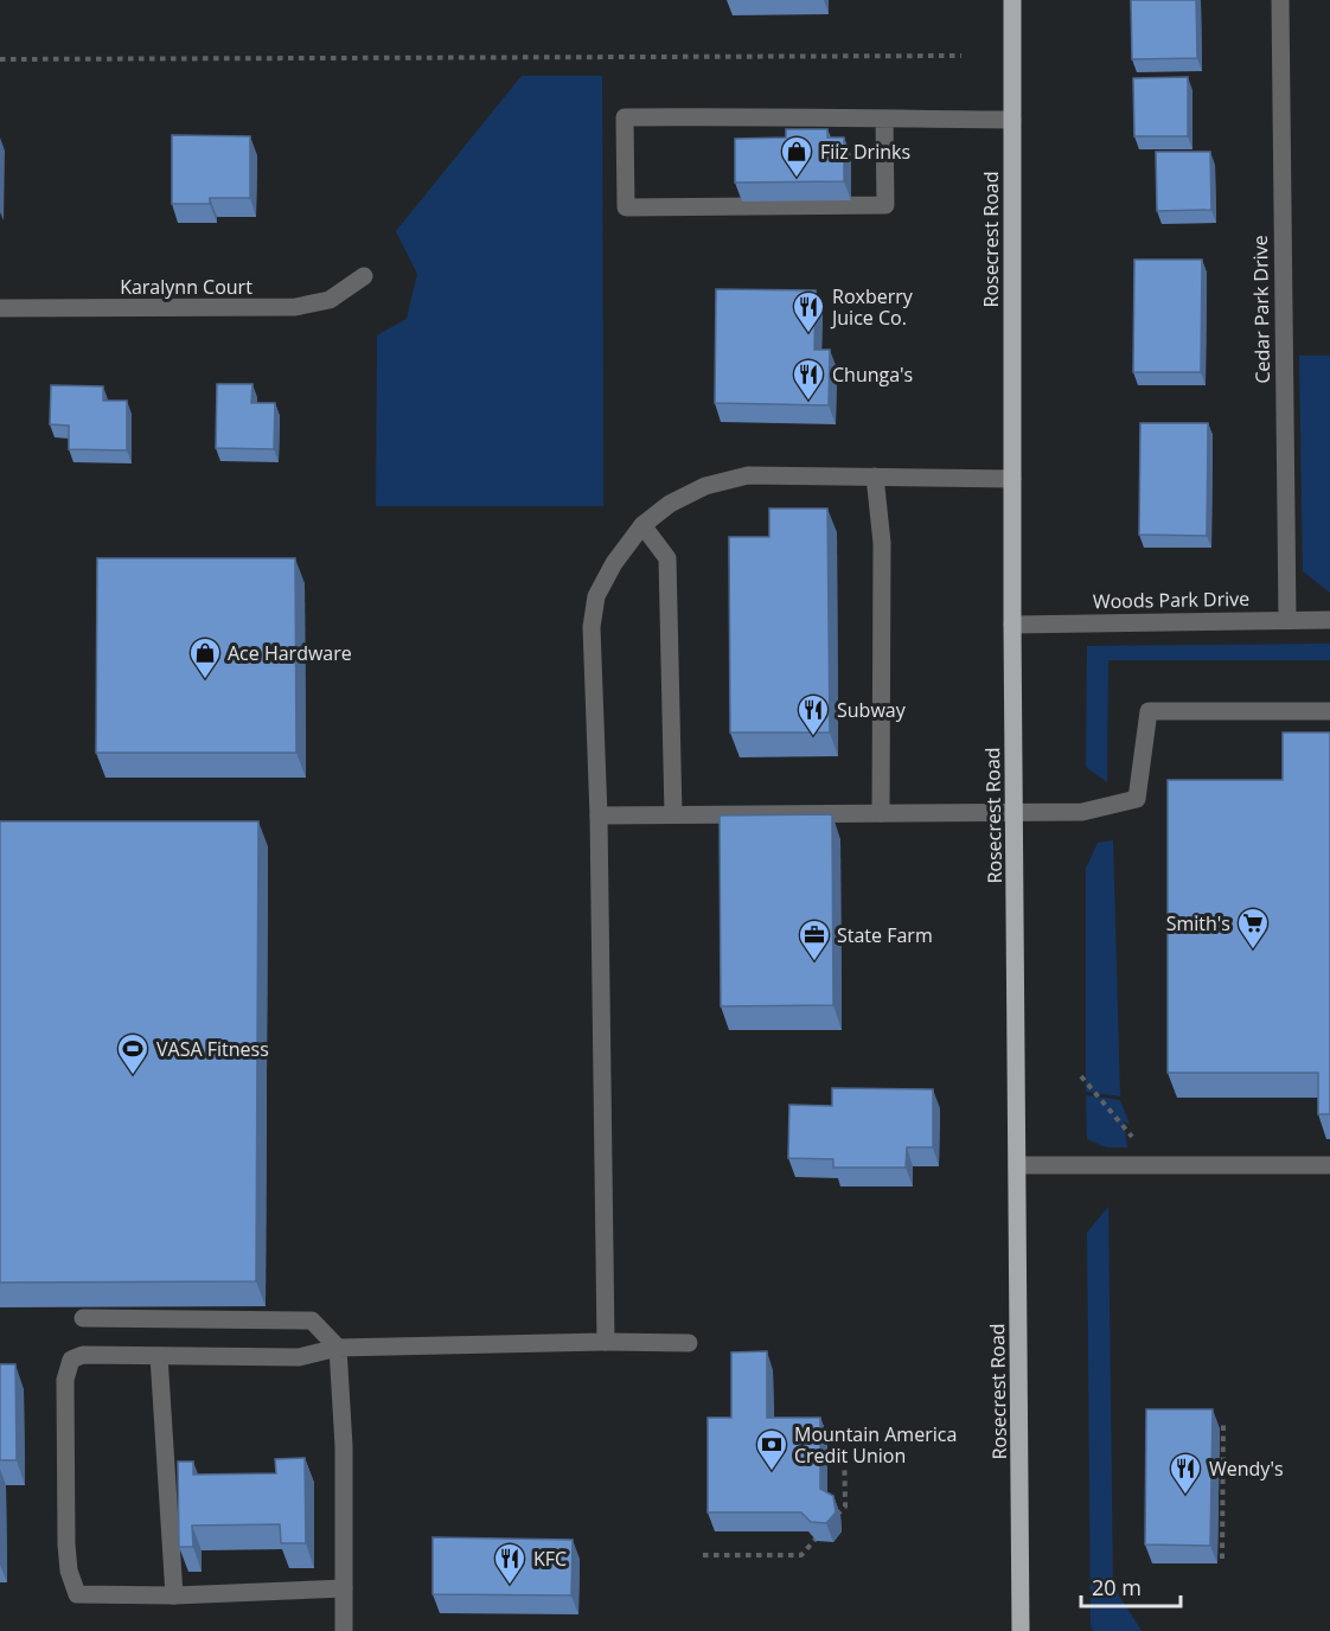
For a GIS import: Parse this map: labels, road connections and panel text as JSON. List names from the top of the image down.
{
  "streets": {
    "main road": ["Rosecrest Road"],
    "street": ["Karalynn Court", "Cedar Park Drive", "Woods Park Drive"]
  },
  "crossings": [
    ["Rosecrest Road", "Woods Park Drive"],
    ["Cedar Park Drive", "Woods Park Drive"]
  ],
  "places": {
    "shop": ["Fiiz Drinks", "Ace Hardware"],
    "restaurant": [
      "Roxberry Juice Co.",
      "Chunga's",
      "Subway",
      "Wendy's",
      "KFC"
    ],
    "supermarket": ["Smith's"],
    "office": ["State Farm"],
    "sports": ["VASA Fitness"],
    "bank": ["Mountain America Credit Union"]
  },
  "scale_bar": "20 m"
}
